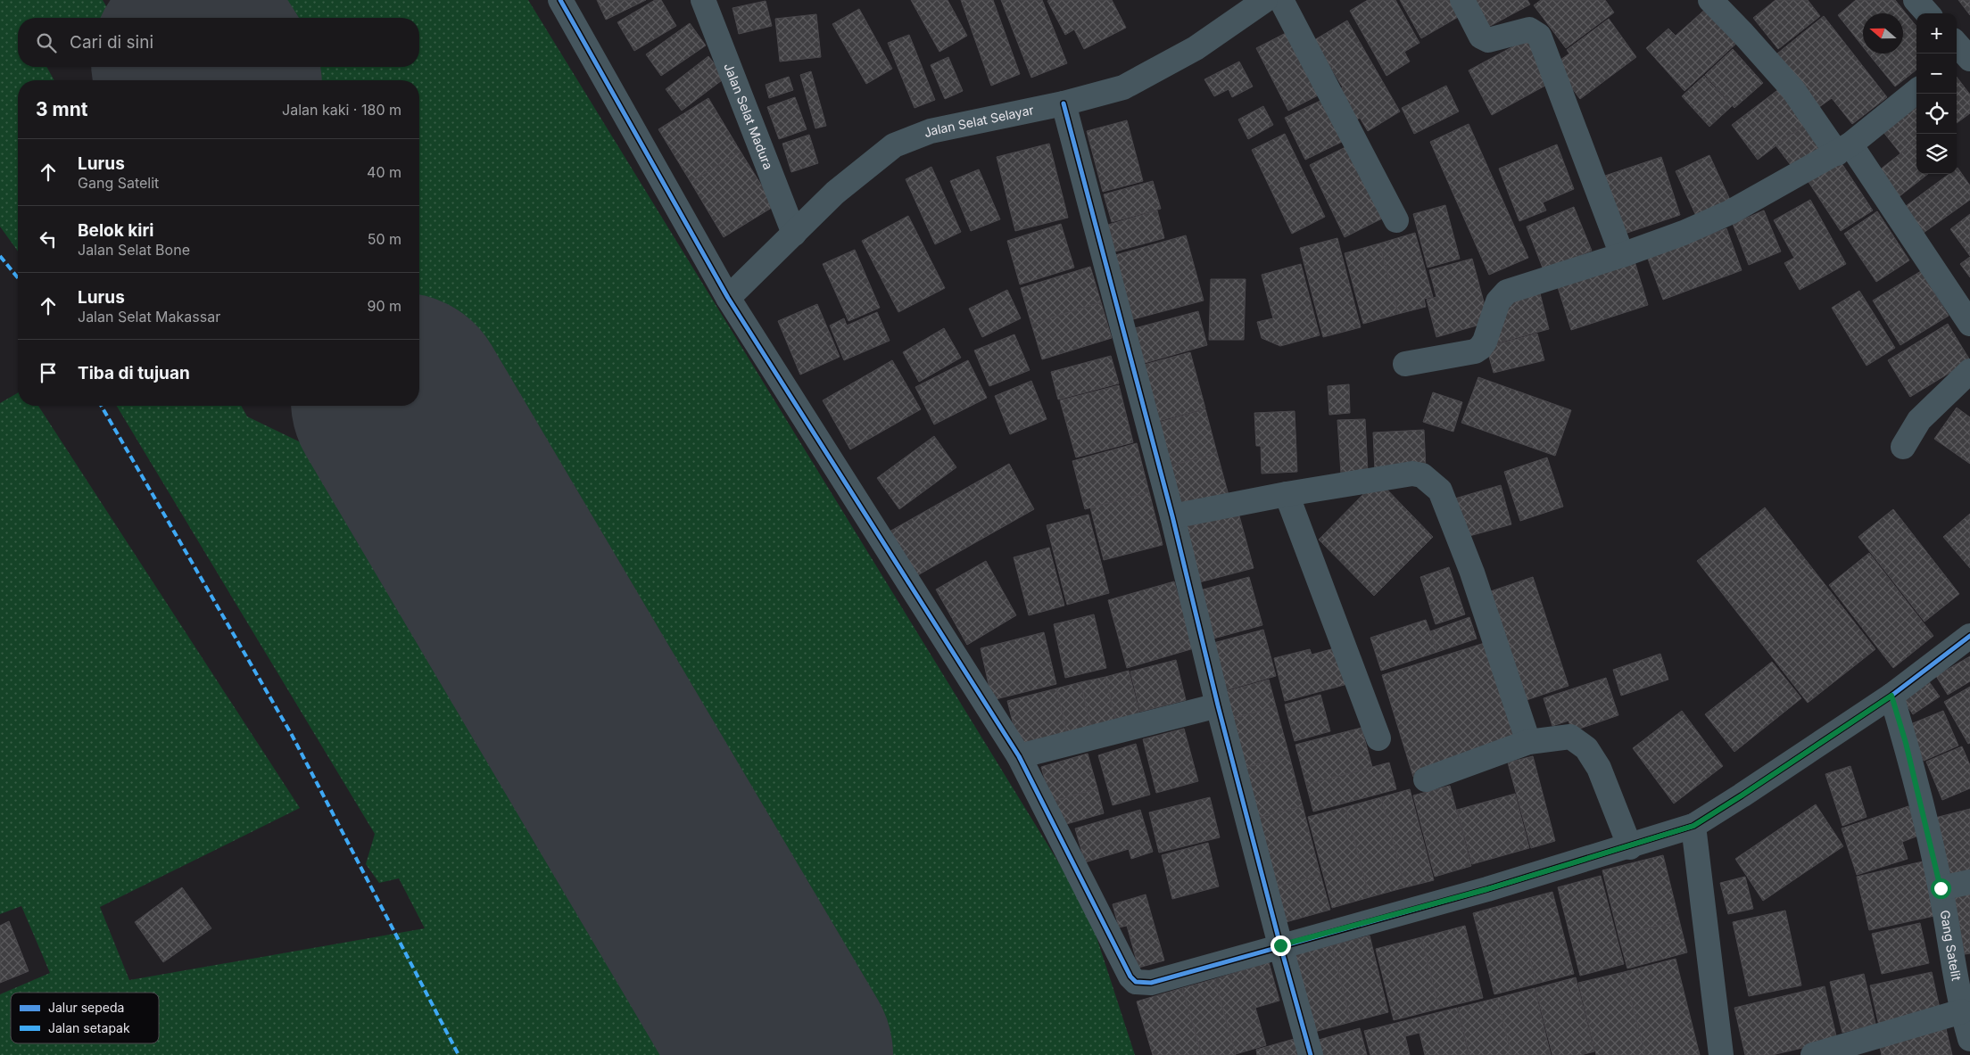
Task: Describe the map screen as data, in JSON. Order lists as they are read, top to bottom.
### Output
{
  "streets": {
    "street": ["Jalan Selat Madura", "Jalan Selat Selayar", "Gang Satelit"]
  },
  "crossings": [
    ["Jalan Selat Madura", "Jalan Selat Selayar"]
  ],
  "legend": ["Jalur sepeda", "Jalan setapak"],
  "north": "left",
  "page": {
    "map_buttons": ["+", "−"],
    "search": "Cari di sini",
    "heading": ["3 mnt", "Jalan kaki · 180 m"],
    "list": [
      ["Lurus", "Gang Satelit", "40 m"],
      ["Belok kiri", "Jalan Selat Bone", "50 m"],
      ["Lurus", "Jalan Selat Makassar", "90 m"],
      "Tiba di tujuan"
    ]
  }
}
